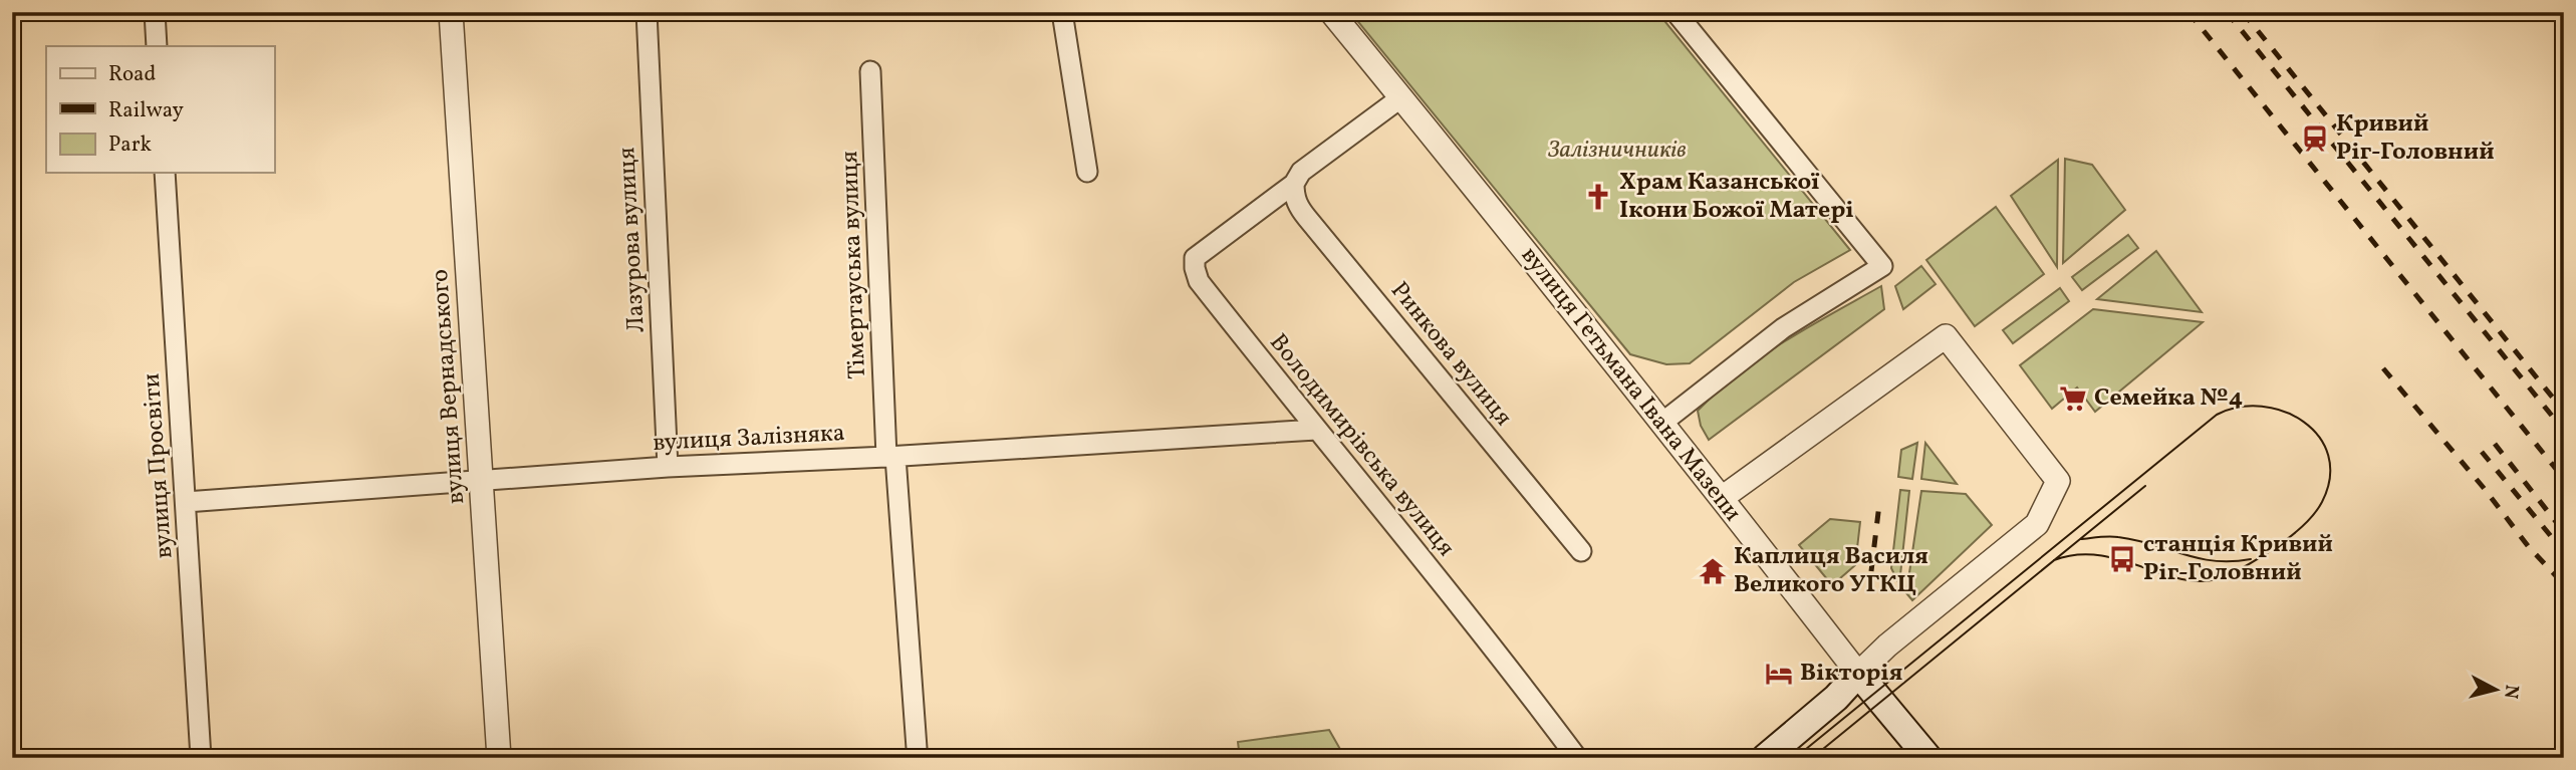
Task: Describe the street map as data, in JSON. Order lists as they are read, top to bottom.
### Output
{
  "streets": {
    "main road": ["вулиця Гетьмана Івана Мазепи"],
    "street": [
      "Лазурова вулиця",
      "Тімертауська вулиця",
      "Ринкова вулиця",
      "вулиця Вернадського",
      "вулиця Залізняка",
      "Володимирівська вулиця",
      "вулиця Просвіти"
    ]
  },
  "crossings": [
    ["Лазурова вулиця", "вулиця Залізняка"],
    ["Тімертауська вулиця", "вулиця Залізняка"],
    ["Ринкова вулиця", "Володимирівська вулиця"],
    ["вулиця Вернадського", "вулиця Залізняка"],
    ["вулиця Залізняка", "Володимирівська вулиця"],
    ["вулиця Залізняка", "вулиця Просвіти"]
  ],
  "parks": ["Залізничників"],
  "places": {
    "station": ["Кривий Ріг-Головний"],
    "church": ["Храм Казанської Ікони Божої Матері"],
    "supermarket": ["Семейка №4"],
    "bus stop": ["станція Кривий Ріг-Головний"],
    "temple": ["Каплиця Василя Великого УГКЦ"],
    "hotel": ["Вікторія"]
  },
  "legend": ["Road", "Railway", "Park"],
  "north": "right"
}
